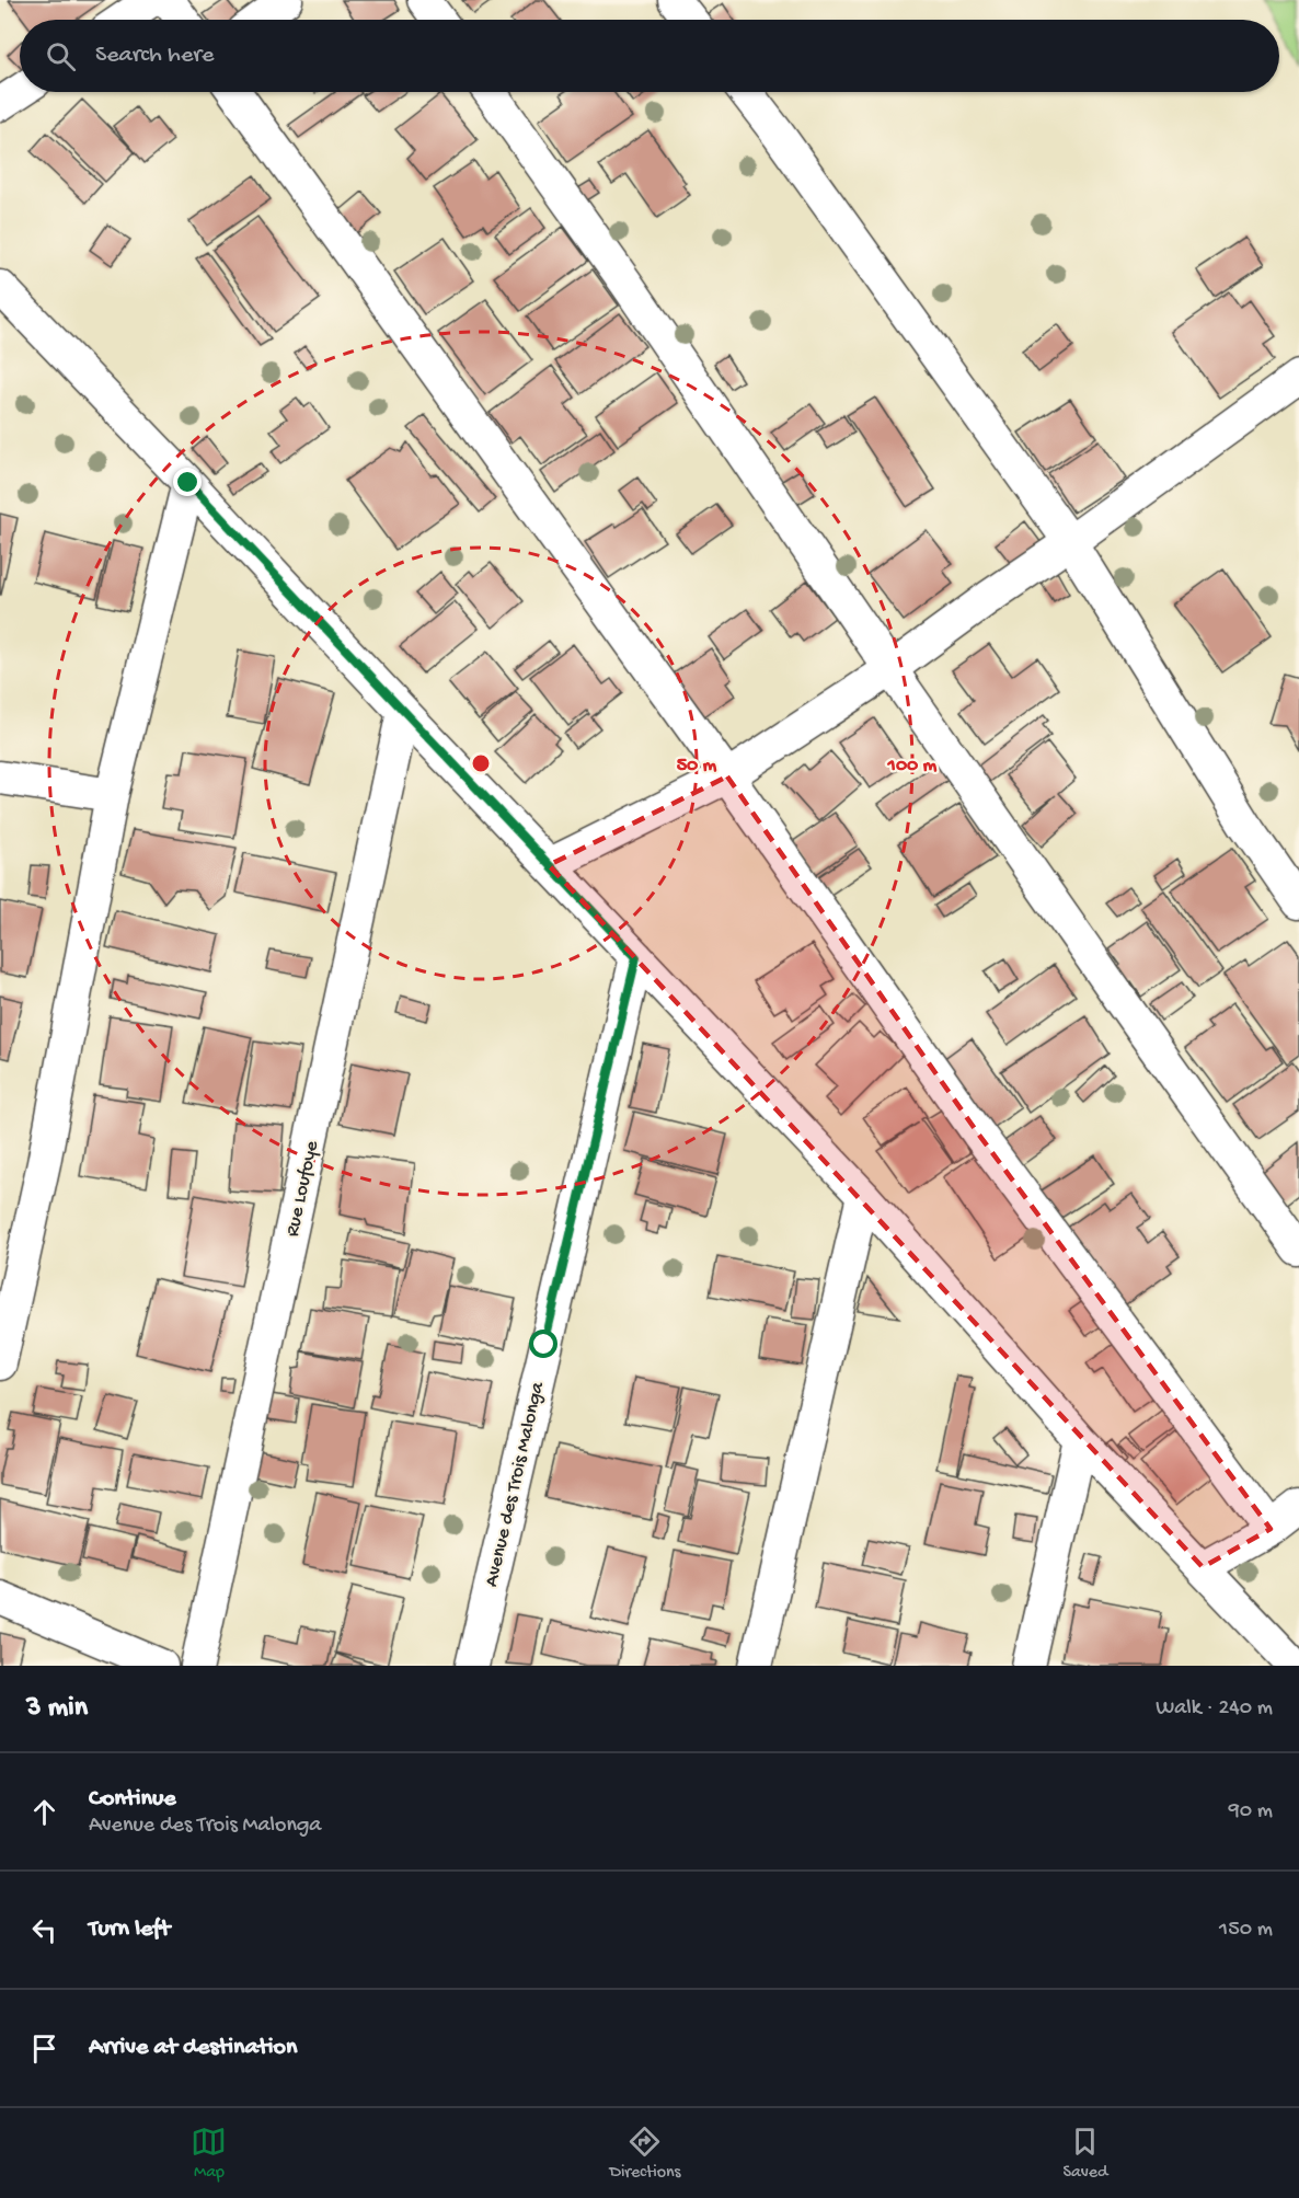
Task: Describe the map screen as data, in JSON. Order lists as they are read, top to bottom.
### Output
{
  "streets": {
    "street": ["Rue Loufoye", "Avenue des Trois Malonga"]
  },
  "page": {
    "search": "Search here",
    "heading": ["3 min", "Walk · 240 m"],
    "list": [
      ["Continue", "Avenue des Trois Malonga", "90 m"],
      ["Turn left", "150 m"],
      "Arrive at destination"
    ],
    "nav": ["Map", "Directions", "Saved"]
  },
  "rings": ["50 m", "100 m"]
}
